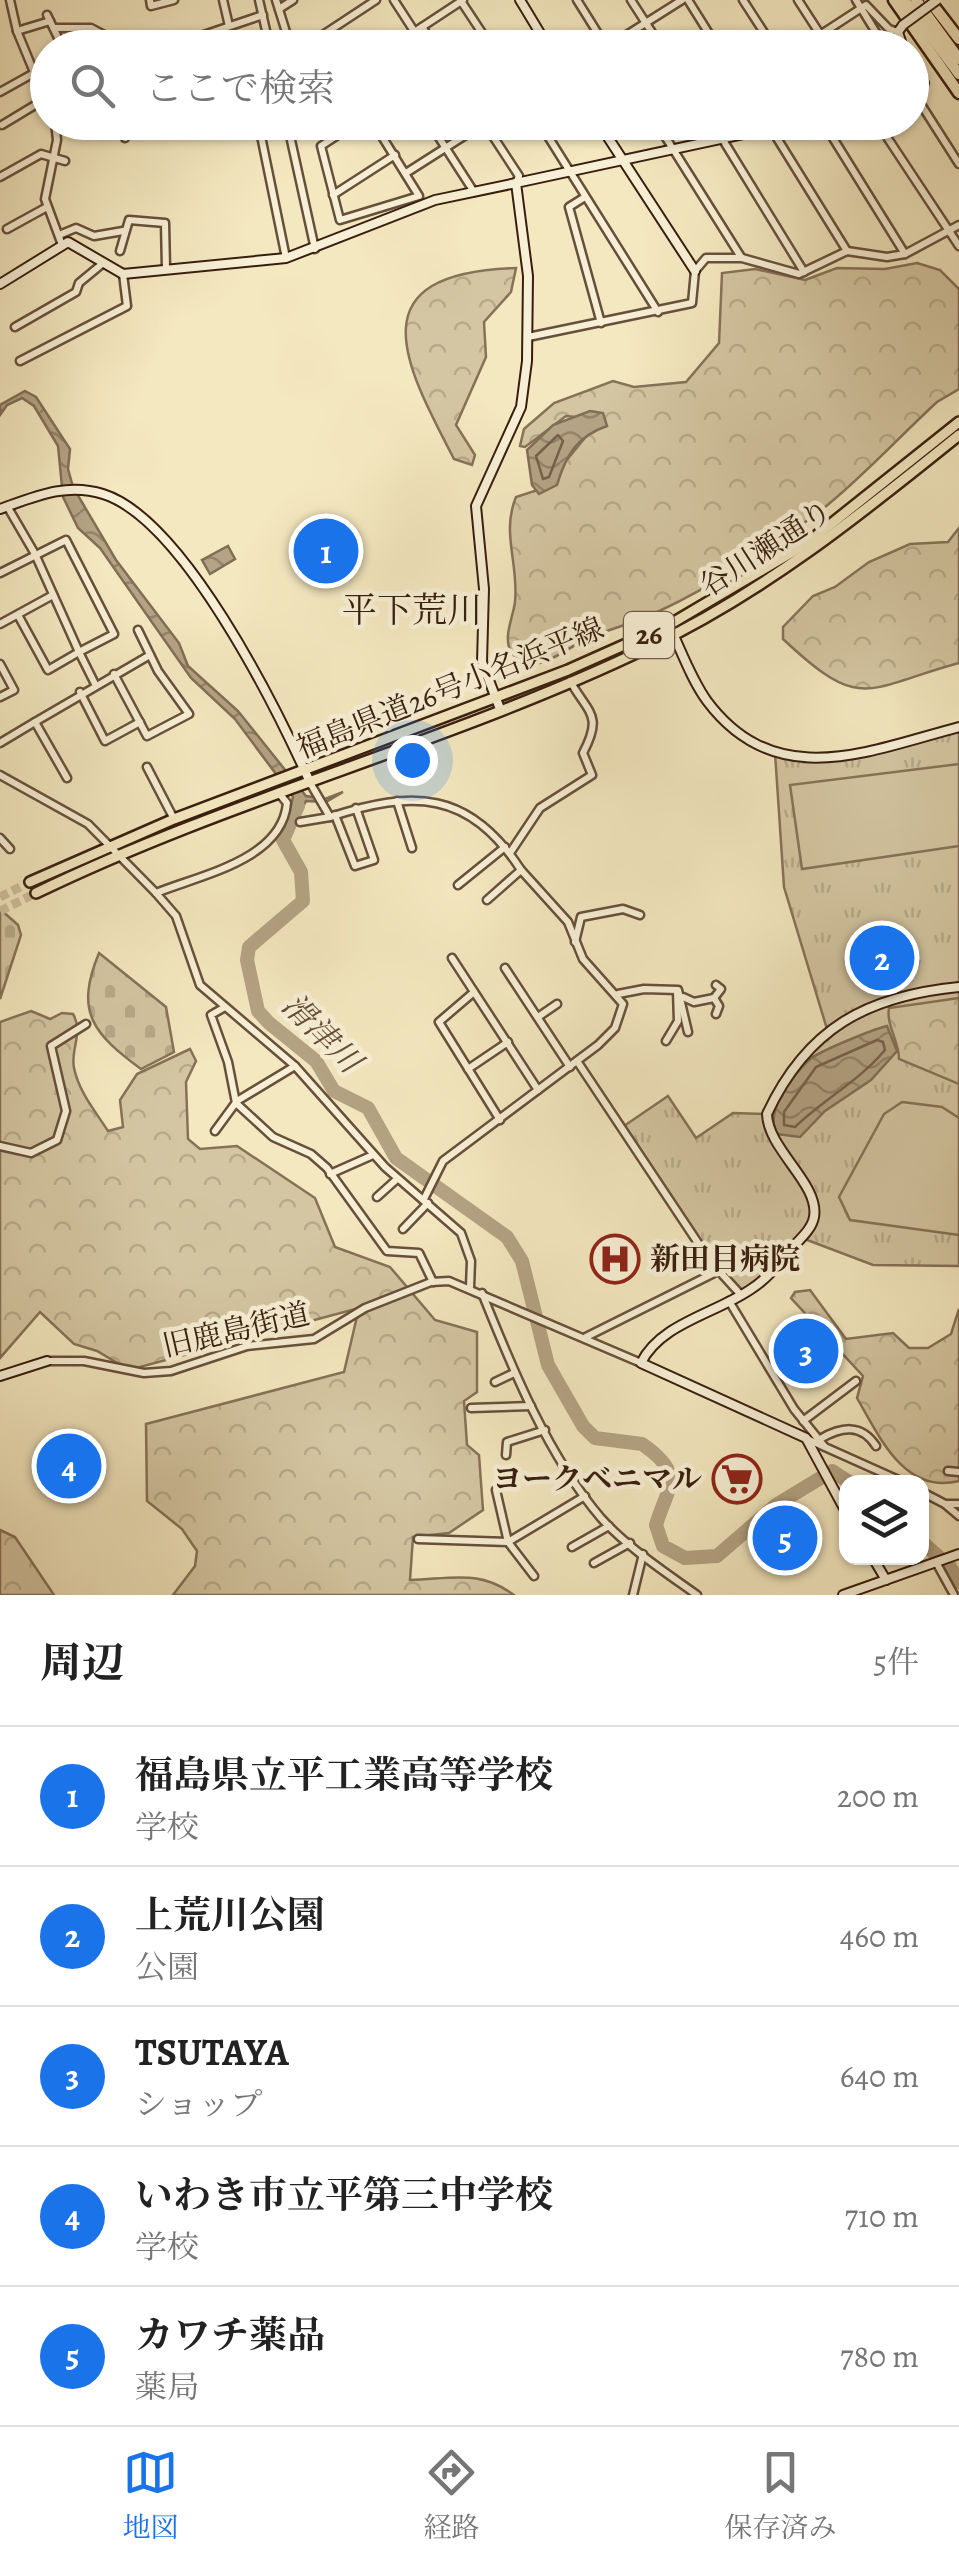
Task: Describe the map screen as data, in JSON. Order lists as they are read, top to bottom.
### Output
{
  "streets": {
    "main road": ["谷川瀬通り", "26", "福島県道26号小名浜平線"],
    "street": ["旧鹿島街道"]
  },
  "crossings": [
    ["谷川瀬通り", "福島県道26号小名浜平線"],
    ["26", "福島県道26号小名浜平線"]
  ],
  "districts": ["平下荒川"],
  "water": ["滑津川"],
  "places": {
    "hospital": ["新田目病院"],
    "supermarket": ["ヨークベニマル"]
  },
  "page": {
    "search": "ここで検索",
    "pins": [
      "1",
      "2",
      "3",
      "4",
      "5"
    ],
    "heading": ["周辺", "5件"],
    "list": [
      {
        "mark": "1",
        "name": "福島県立平工業高等学校",
        "note": "学校",
        "value": "200 m"
      },
      {
        "mark": "2",
        "name": "上荒川公園",
        "note": "公園",
        "value": "460 m"
      },
      {
        "mark": "3",
        "name": "TSUTAYA",
        "note": "ショップ",
        "value": "640 m"
      },
      {
        "mark": "4",
        "name": "いわき市立平第三中学校",
        "note": "学校",
        "value": "710 m"
      },
      {
        "mark": "5",
        "name": "カワチ薬品",
        "note": "薬局",
        "value": "780 m"
      }
    ],
    "nav": ["地図", "経路", "保存済み"]
  }
}
